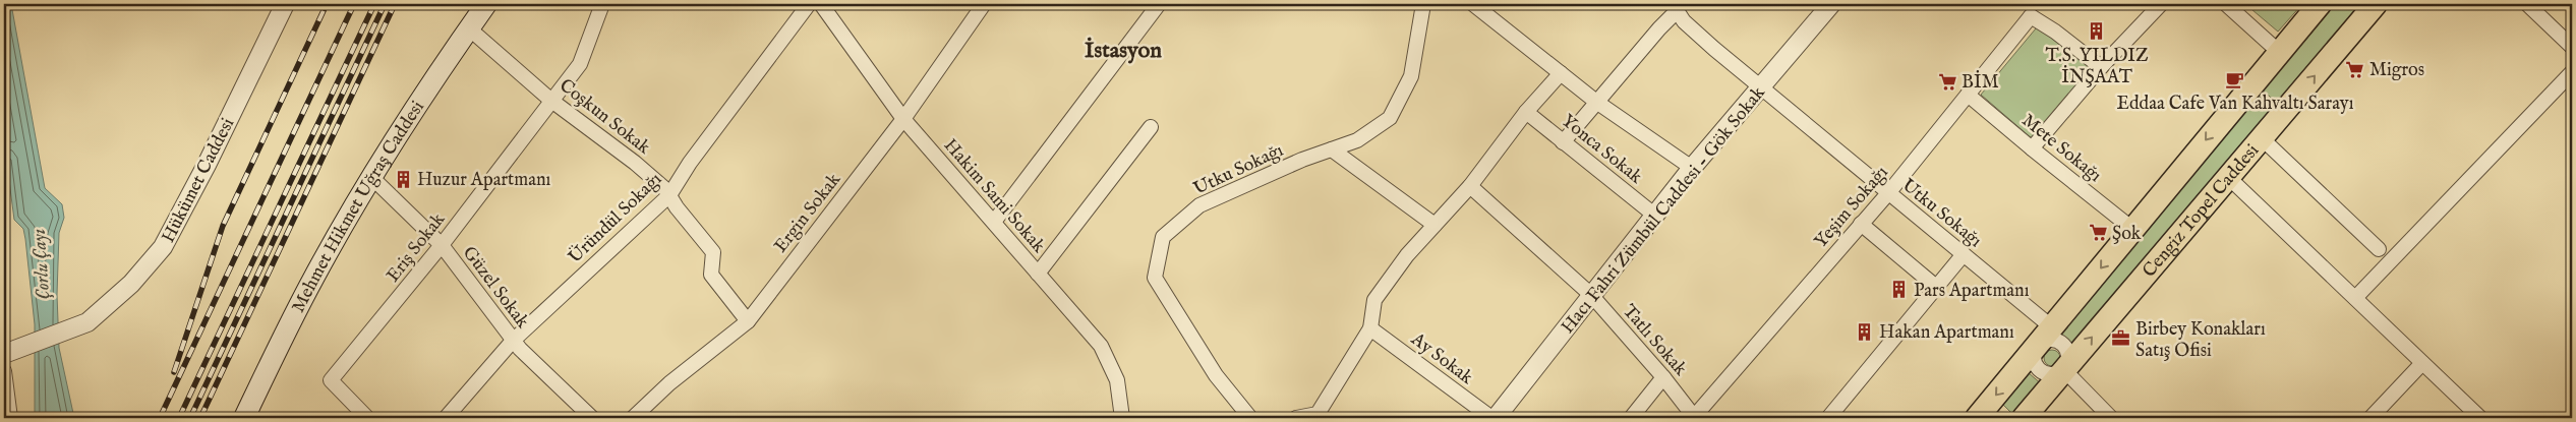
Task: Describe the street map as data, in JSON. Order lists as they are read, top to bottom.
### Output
{
  "streets": {
    "main road": ["Mehmet Hikmet Uğraş Caddesi", "Cengiz Topel Caddesi"],
    "street": [
      "Coşkun Sokak",
      "Mete Sokağı",
      "Yonca Sokak",
      "Utku Sokağı",
      "Hükümet Caddesi",
      "Hakim Sami Sokak",
      "Yeşim Sokağı",
      "Hacı Fahri Zümbül Caddesi - Gök Sokak",
      "Ergin Sokak",
      "Üründül Sokağı",
      "Eriş Sokak",
      "Güzel Sokak",
      "Tatlı Sokak",
      "Ay Sokak"
    ]
  },
  "crossings": [
    ["Coşkun Sokak", "Mehmet Hikmet Uğraş Caddesi"],
    ["Coşkun Sokak", "Ergin Sokak"],
    ["Coşkun Sokak", "Üründül Sokağı"],
    ["Coşkun Sokak", "Eriş Sokak"],
    ["Mete Sokağı", "Yeşim Sokağı"],
    ["Yonca Sokak", "Hacı Fahri Zümbül Caddesi - Gök Sokak"],
    ["Utku Sokağı", "Yeşim Sokağı"],
    ["Utku Sokağı", "Hacı Fahri Zümbül Caddesi - Gök Sokak"],
    ["Hakim Sami Sokak", "Ergin Sokak"],
    ["Mehmet Hikmet Uğraş Caddesi", "Güzel Sokak"],
    ["Yeşim Sokağı", "Tatlı Sokak"],
    ["Hacı Fahri Zümbül Caddesi - Gök Sokak", "Tatlı Sokak"],
    ["Üründül Sokağı", "Güzel Sokak"],
    ["Eriş Sokak", "Güzel Sokak"]
  ],
  "districts": ["İstasyon"],
  "water": ["Çorlu Çayı"],
  "places": {
    "building": [
      "T.S. YILDIZ İNŞAAT",
      "Huzur Apartmanı",
      "Pars Apartmanı",
      "Hakan Apartmanı"
    ],
    "supermarket": ["Migros", "BİM", "Şok"],
    "cafe": ["Eddaa Cafe Van Kahvaltı Sarayı"],
    "office": ["Birbey Konakları Satış Ofisi"]
  }
}
